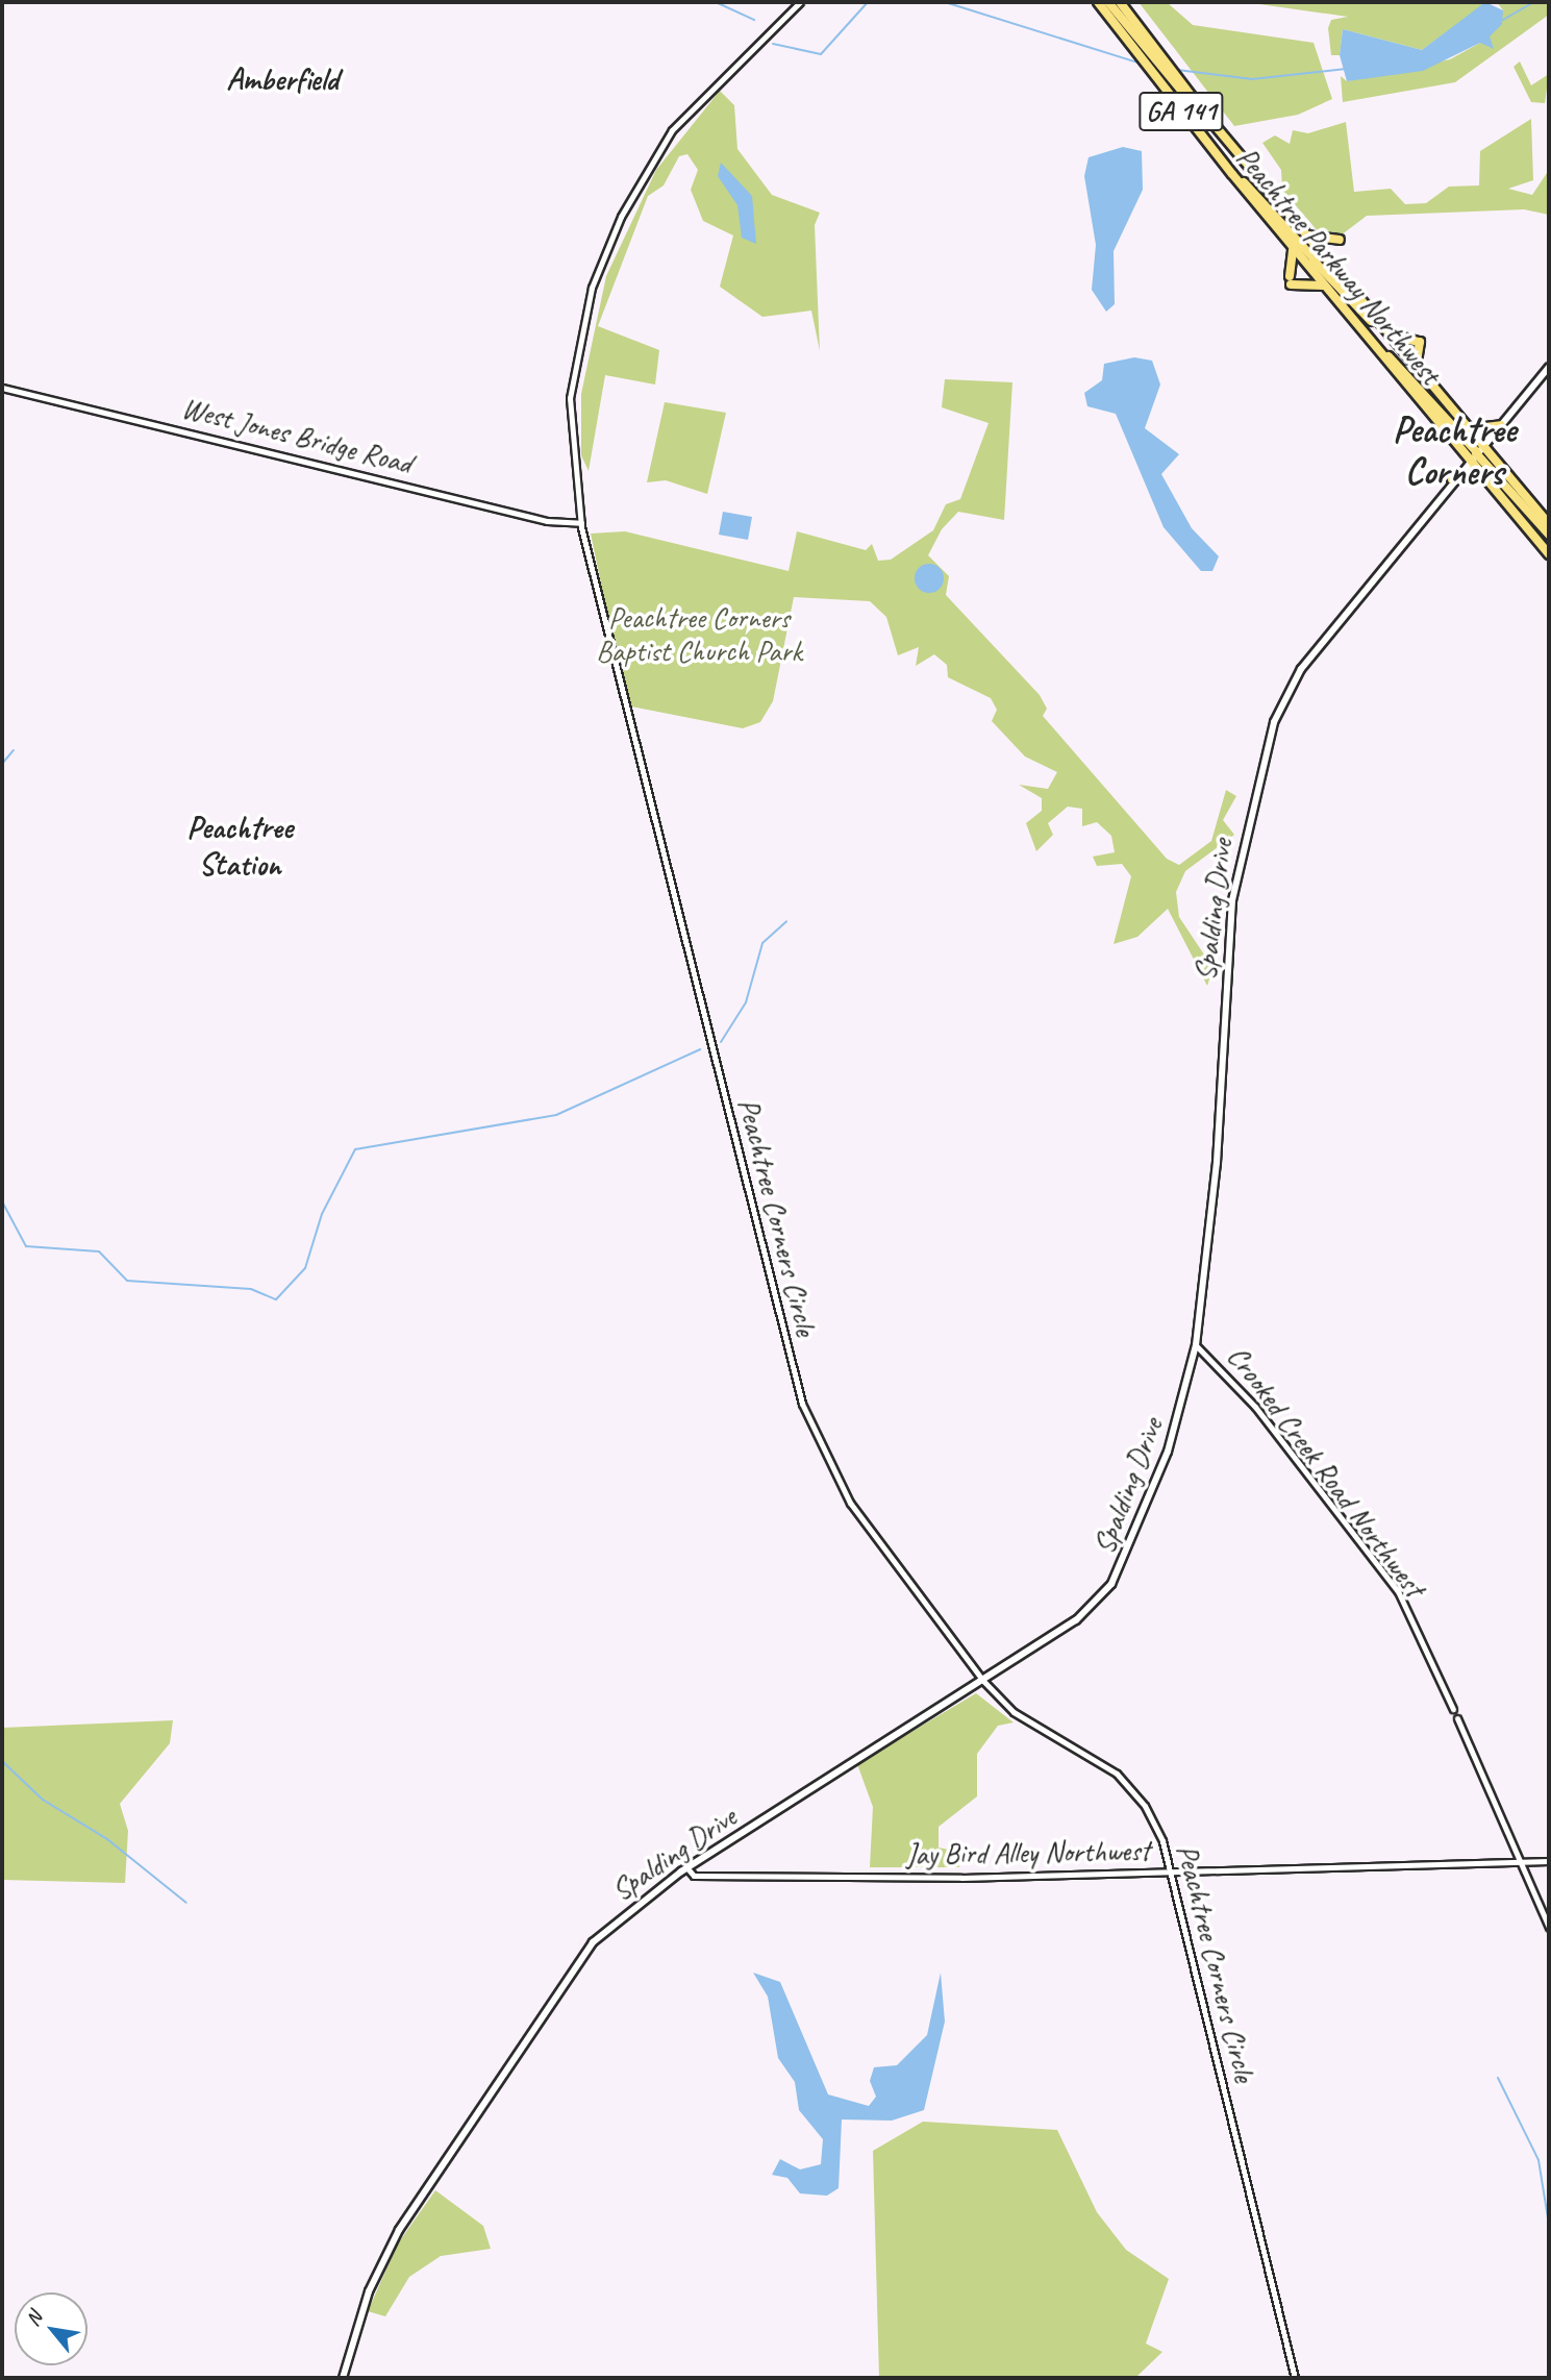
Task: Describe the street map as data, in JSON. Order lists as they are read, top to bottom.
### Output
{
  "streets": {
    "highway": ["GA 141", "Peachtree Parkway Northwest"],
    "main road": ["Spalding Drive"],
    "street": [
      "West Jones Bridge Road",
      "Peachtree Corners Circle",
      "Crooked Creek Road Northwest",
      "Jay Bird Alley Northwest"
    ]
  },
  "crossings": [
    ["Peachtree Parkway Northwest", "Spalding Drive"],
    ["West Jones Bridge Road", "Peachtree Corners Circle"],
    ["Spalding Drive", "Peachtree Corners Circle"],
    ["Spalding Drive", "Crooked Creek Road Northwest"],
    ["Spalding Drive", "Jay Bird Alley Northwest"],
    ["Peachtree Corners Circle", "Jay Bird Alley Northwest"]
  ],
  "districts": ["Amberfield", "Peachtree Corners", "Peachtree Station"],
  "parks": ["Peachtree Corners Baptist Church Park"],
  "north": "top left"
}
